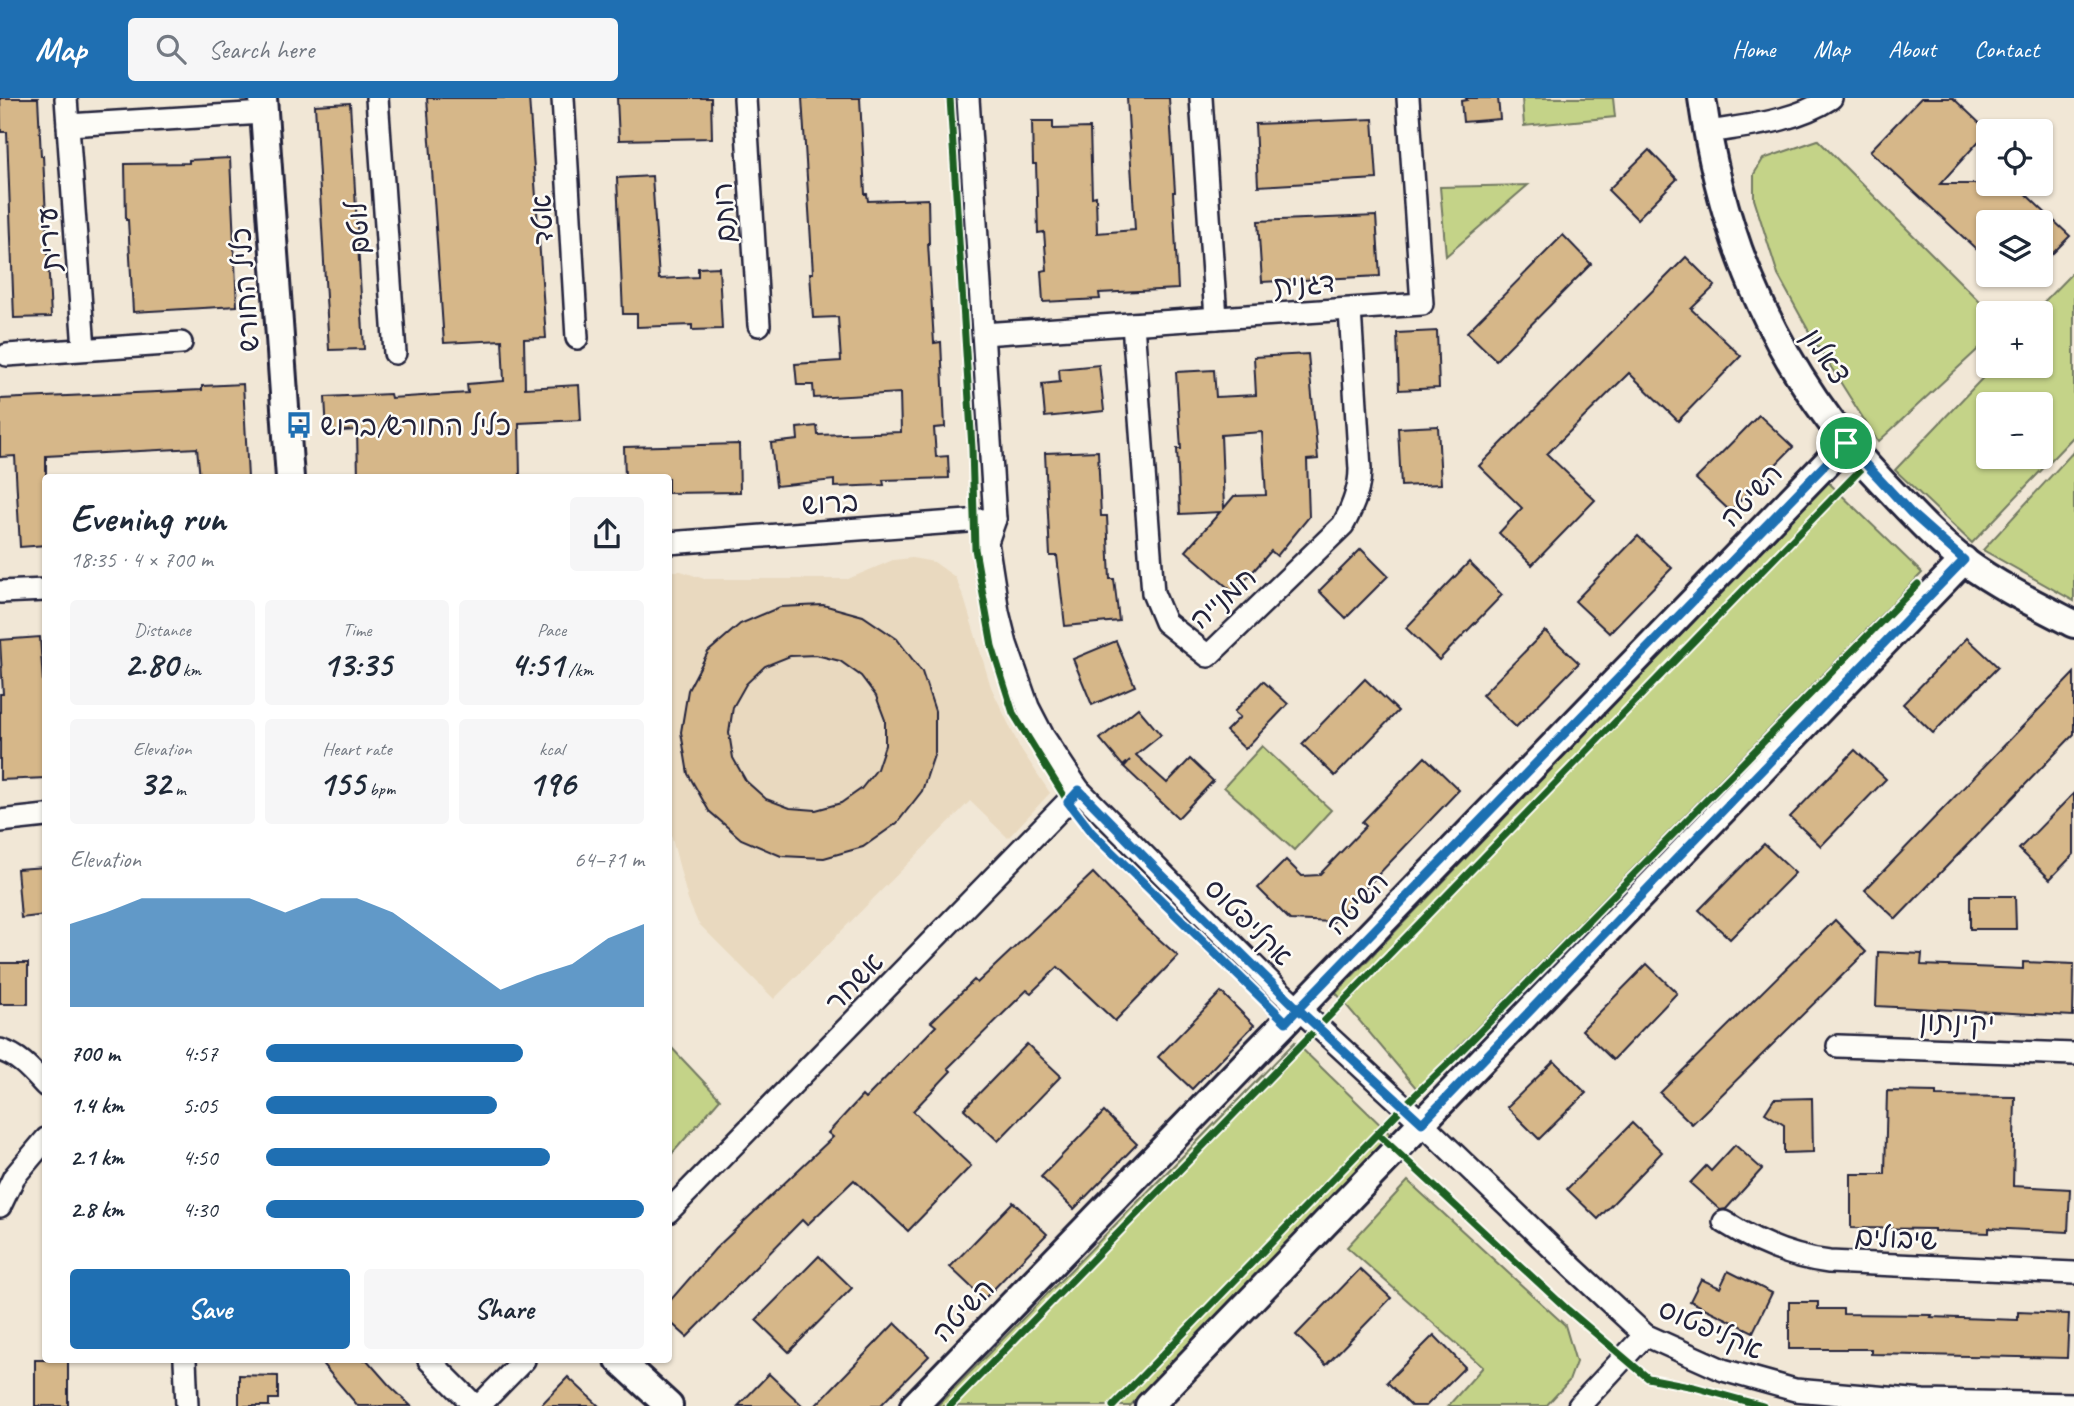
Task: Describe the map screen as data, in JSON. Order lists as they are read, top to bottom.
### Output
{
  "streets": {
    "street": [
      "רותם",
      "אטד",
      "לוטם",
      "עירית",
      "דגנית",
      "כליל החורש",
      "צאלון",
      "השיטה",
      "ברוש",
      "חמנייה",
      "אקליפטוס",
      "אשחר",
      "יקינתון",
      "שיבולים"
    ]
  },
  "crossings": [
    ["דגנית", "חמנייה"],
    ["דגנית", "אקליפטוס"],
    ["צאלון", "השיטה"],
    ["השיטה", "אקליפטוס"],
    ["ברוש", "אקליפטוס"],
    ["אקליפטוס", "אשחר"]
  ],
  "places": {
    "bus stop": ["כליל החורש/ברוש"]
  },
  "page": {
    "header": "Map",
    "search": "Search here",
    "nav": [
      "Home",
      "Map",
      "About",
      "Contact"
    ],
    "map_buttons": ["+", "−"],
    "heading": ["Evening run", "18:35 · 4 × 700 m"],
    "stats": [
      ["Distance", "2.80 km"],
      ["Time", "13:35"],
      ["Pace", "4:51 /km"],
      ["Elevation", "32 m"],
      ["Heart rate", "155 bpm"],
      ["kcal", "196"]
    ],
    "chart": ["Elevation", "64–71 m"],
    "list": [
      {
        "name": "700 m",
        "note": "4:57"
      },
      {
        "name": "1.4 km",
        "note": "5:05"
      },
      {
        "name": "2.1 km",
        "note": "4:50"
      },
      {
        "name": "2.8 km",
        "note": "4:30"
      }
    ],
    "buttons": ["Save", "Share"]
  }
}
